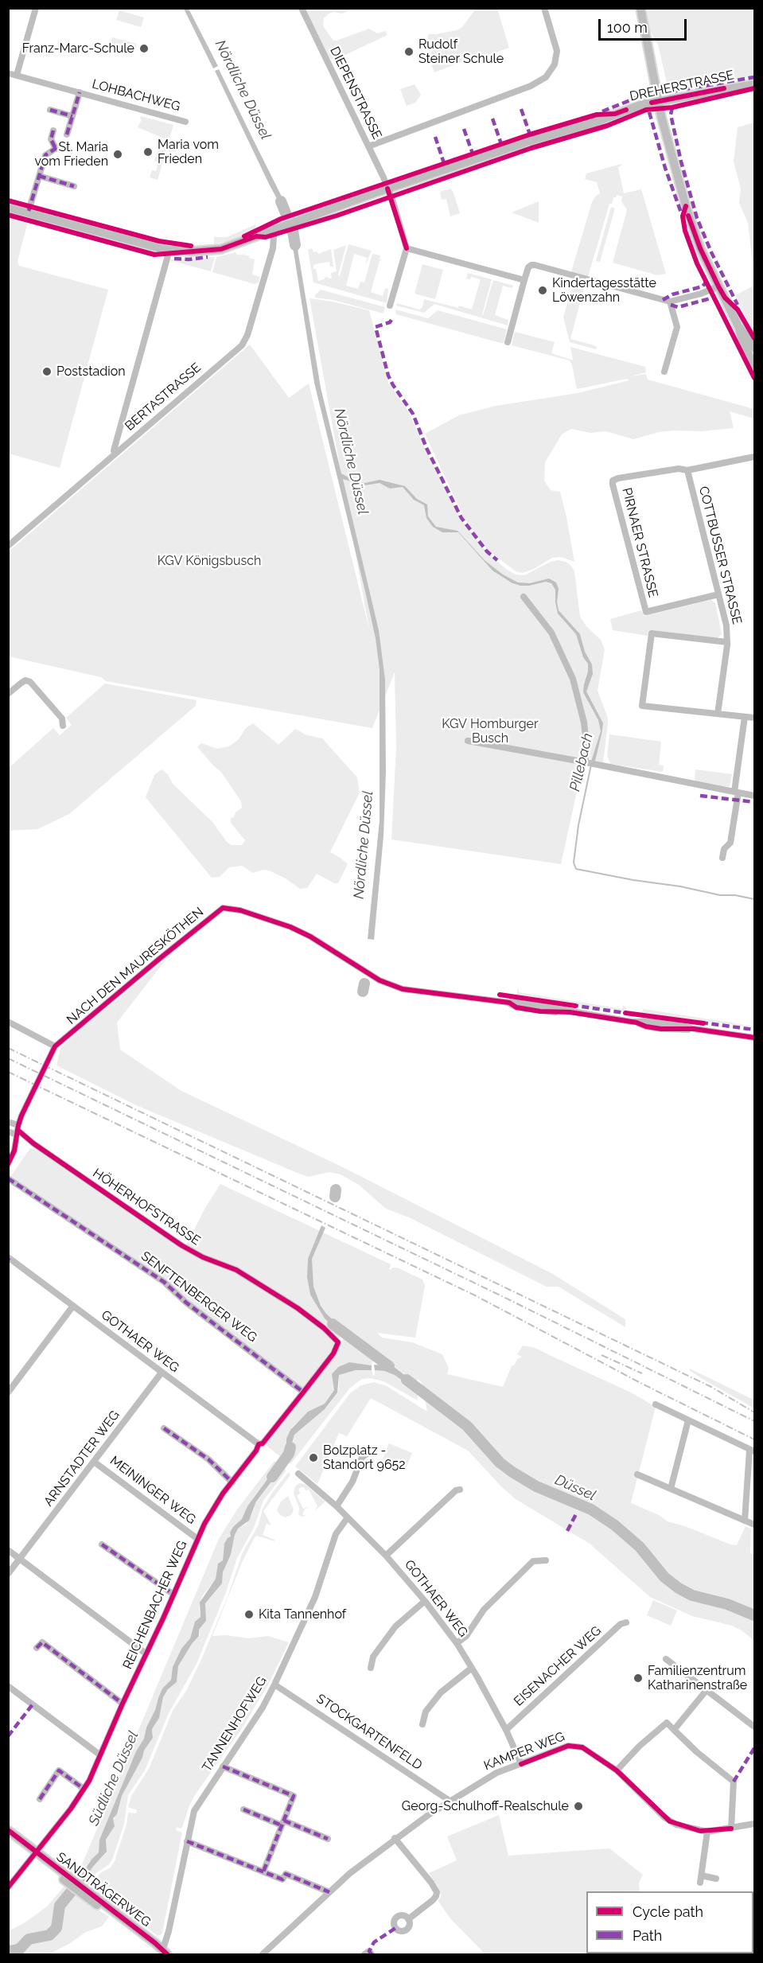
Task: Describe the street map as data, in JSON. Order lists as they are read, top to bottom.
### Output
{
  "streets": {
    "main road": ["DREHERSTRASSE", "SANDTRÄGERWEG"],
    "street": [
      "DIEPENSTRASSE",
      "LOHBACHWEG",
      "BERTASTRASSE",
      "PIRNAER STRASSE",
      "COTTBUSSER STRASSE",
      "NACH DEN MAURESKÖTHEN",
      "HÖHERHOFSTRASSE",
      "SENFTENBERGER WEG",
      "GOTHAER WEG",
      "ARNSTADTER WEG",
      "MEININGER WEG",
      "REICHENBACHER WEG",
      "EISENACHER WEG",
      "TANNENHOFWEG",
      "STOCKGARTENFELD",
      "KAMPER WEG"
    ]
  },
  "crossings": [
    ["DREHERSTRASSE", "DIEPENSTRASSE"],
    ["DREHERSTRASSE", "BERTASTRASSE"],
    ["PIRNAER STRASSE", "COTTBUSSER STRASSE"],
    ["NACH DEN MAURESKÖTHEN", "HÖHERHOFSTRASSE"],
    ["HÖHERHOFSTRASSE", "REICHENBACHER WEG"],
    ["GOTHAER WEG", "ARNSTADTER WEG"],
    ["GOTHAER WEG", "REICHENBACHER WEG"],
    ["GOTHAER WEG", "EISENACHER WEG"],
    ["GOTHAER WEG", "TANNENHOFWEG"],
    ["GOTHAER WEG", "KAMPER WEG"],
    ["ARNSTADTER WEG", "MEININGER WEG"],
    ["MEININGER WEG", "REICHENBACHER WEG"],
    ["REICHENBACHER WEG", "SANDTRÄGERWEG"],
    ["TANNENHOFWEG", "STOCKGARTENFELD"],
    ["TANNENHOFWEG", "SANDTRÄGERWEG"],
    ["STOCKGARTENFELD", "KAMPER WEG"]
  ],
  "water": [
    "Nördliche Düssel",
    "Pillebach",
    "Düssel",
    "Südliche Düssel"
  ],
  "parks": ["KGV Königsbusch", "KGV Homburger Busch"],
  "places": [
    "Franz-Marc-Schule",
    "Rudolf Steiner Schule",
    "Maria vom Frieden",
    "St. Maria vom Frieden",
    "Kindertagesstätte Löwenzahn",
    "Poststadion",
    "Bolzplatz - Standort 9652",
    "Kita Tannenhof",
    "Familienzentrum Katharinenstraße",
    "Georg-Schulhoff-Realschule"
  ],
  "legend": ["Cycle path", "Path"],
  "scale_bar": "100 m"
}
